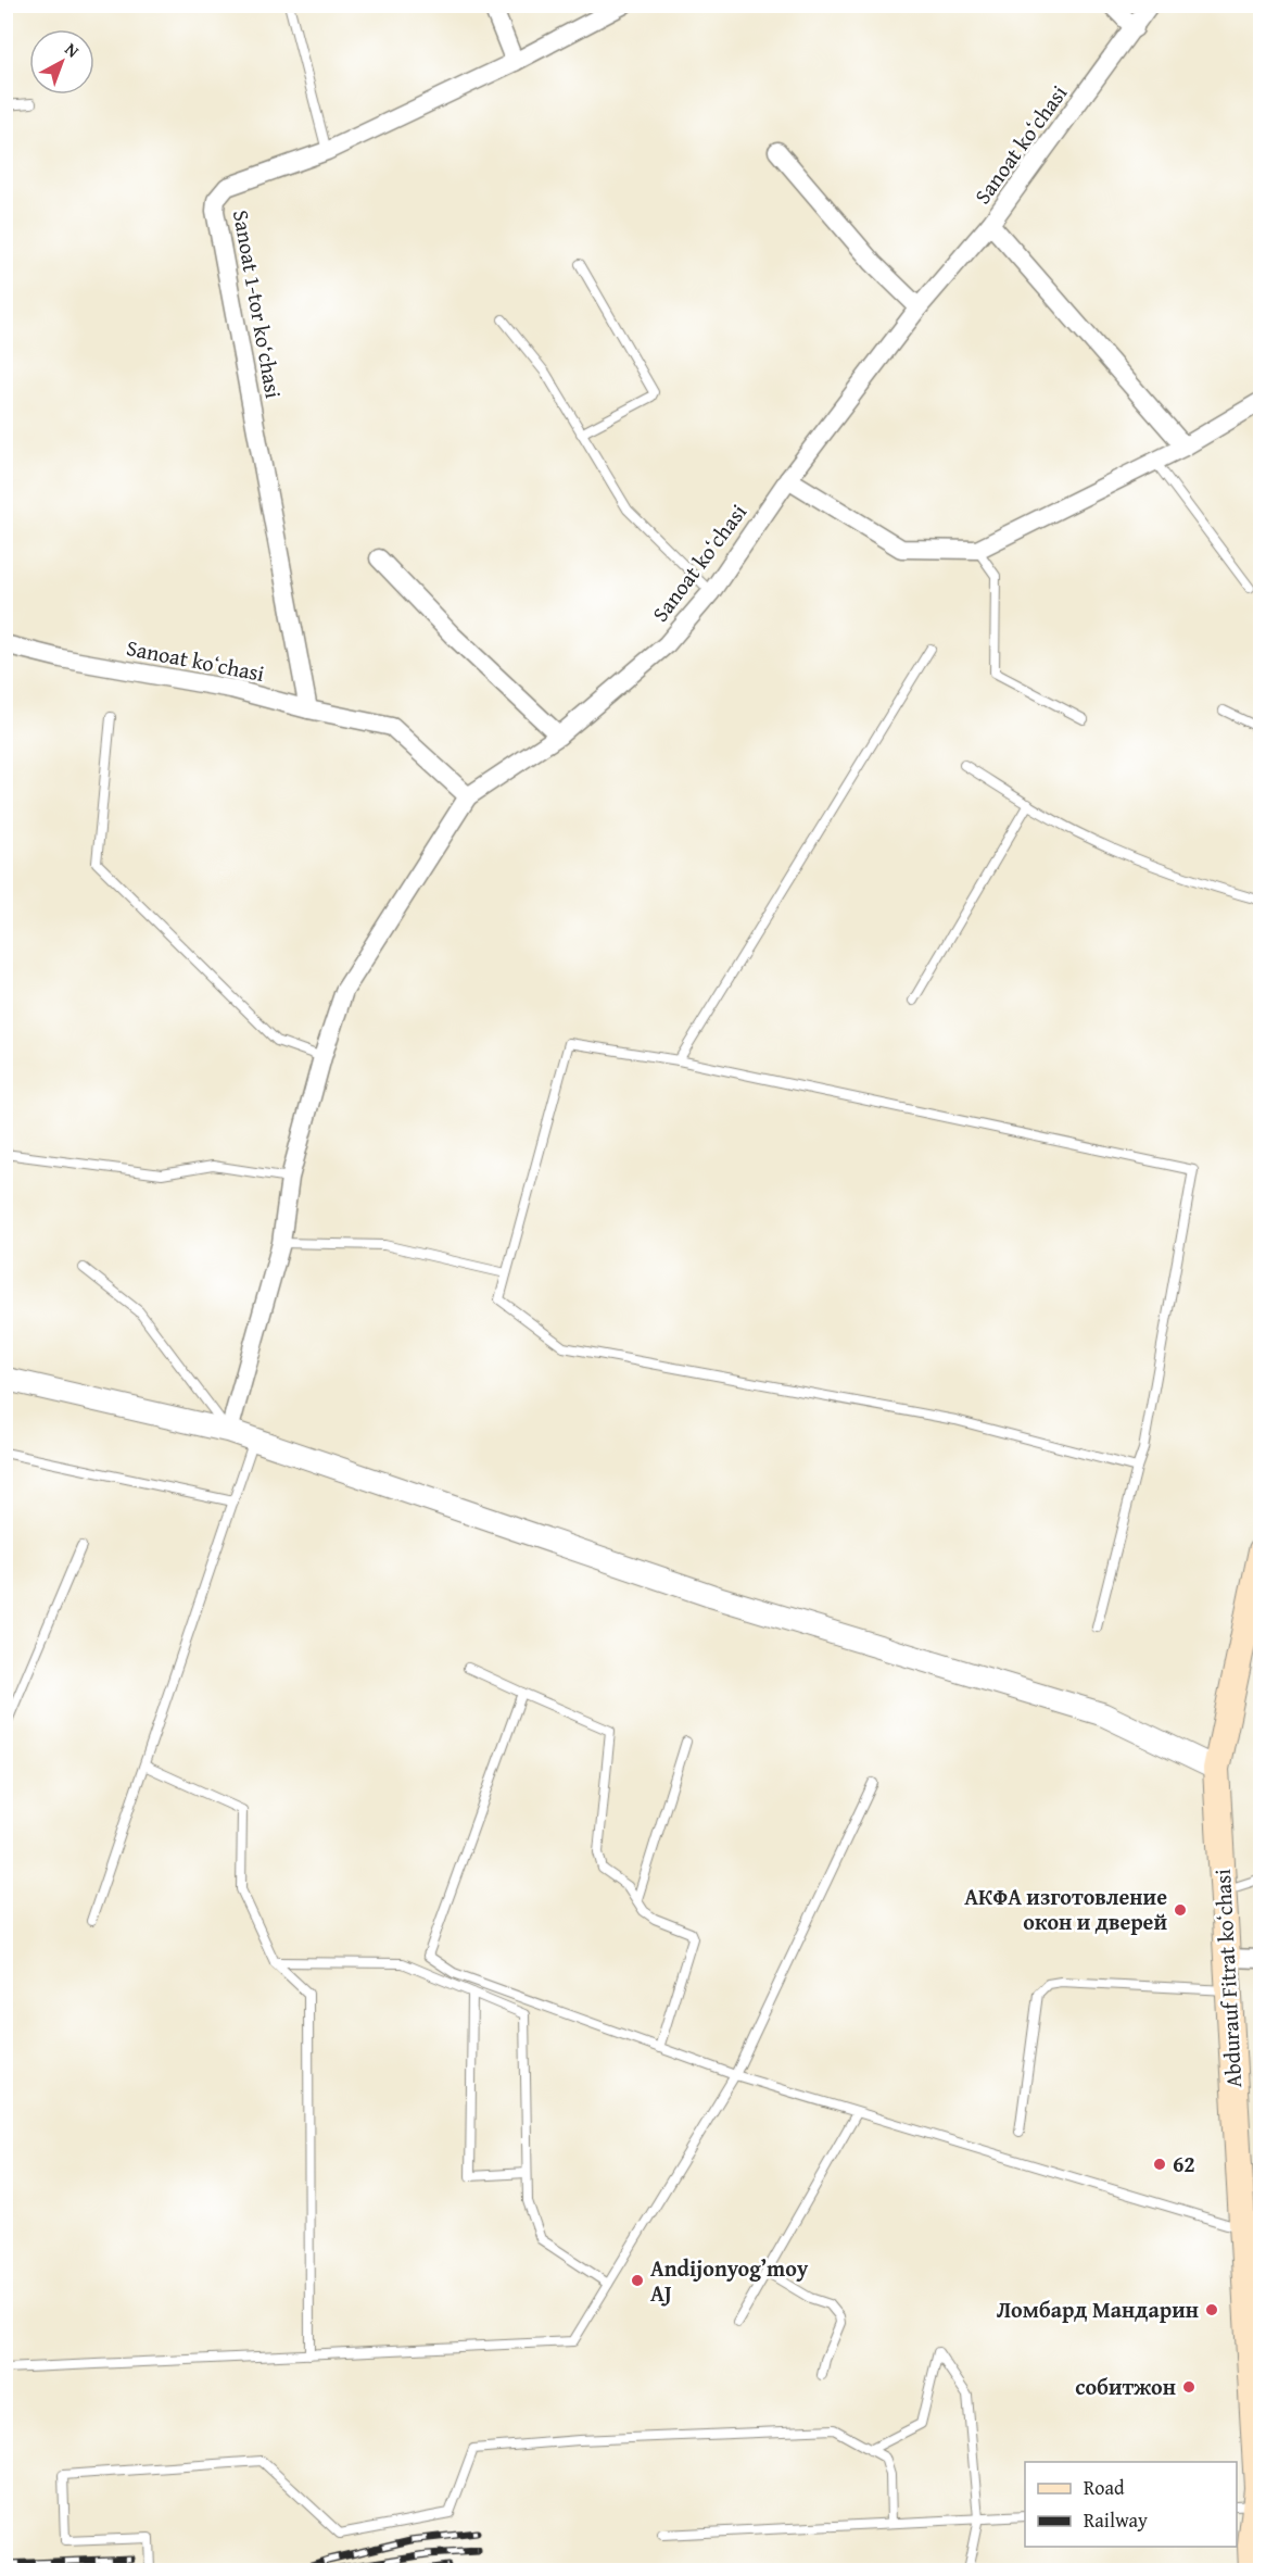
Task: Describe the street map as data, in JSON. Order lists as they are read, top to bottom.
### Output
{
  "streets": {
    "main road": ["Abdurauf Fitrat koʻchasi"],
    "street": ["Sanoat koʻchasi", "Sanoat 1-tor ko‘chasi"]
  },
  "crossings": [
    ["Sanoat koʻchasi", "Sanoat 1-tor ko‘chasi"]
  ],
  "places": [
    "АКФА изготовление окон и дверей",
    "62",
    "Andijonyog’moy AJ",
    "Ломбард Мандарин",
    "собитжон"
  ],
  "legend": ["Road", "Railway"],
  "north": "top right"
}
